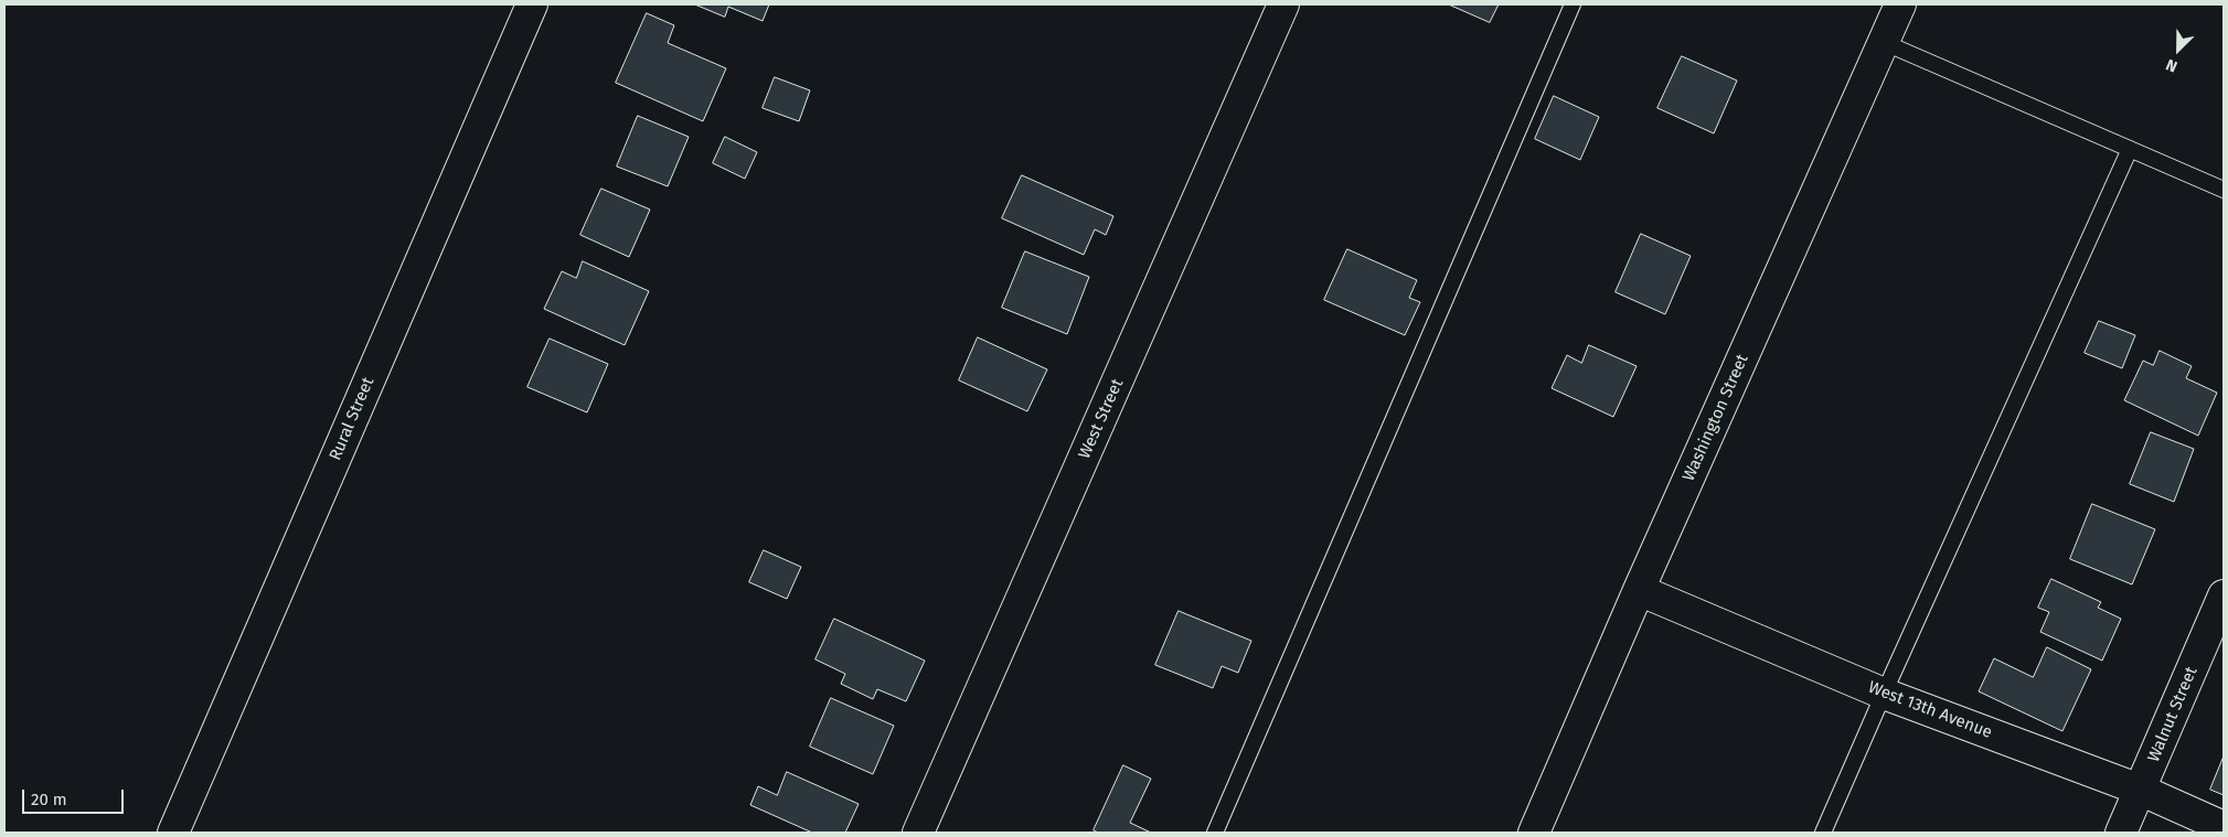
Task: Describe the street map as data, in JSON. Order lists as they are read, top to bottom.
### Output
{
  "streets": {
    "street": [
      "Washington Street",
      "Rural Street",
      "West Street",
      "West 13th Avenue",
      "Walnut Street"
    ]
  },
  "crossings": [
    ["Washington Street", "West 13th Avenue"],
    ["West 13th Avenue", "Walnut Street"]
  ],
  "scale_bar": "20 m",
  "north": "bottom left"
}
